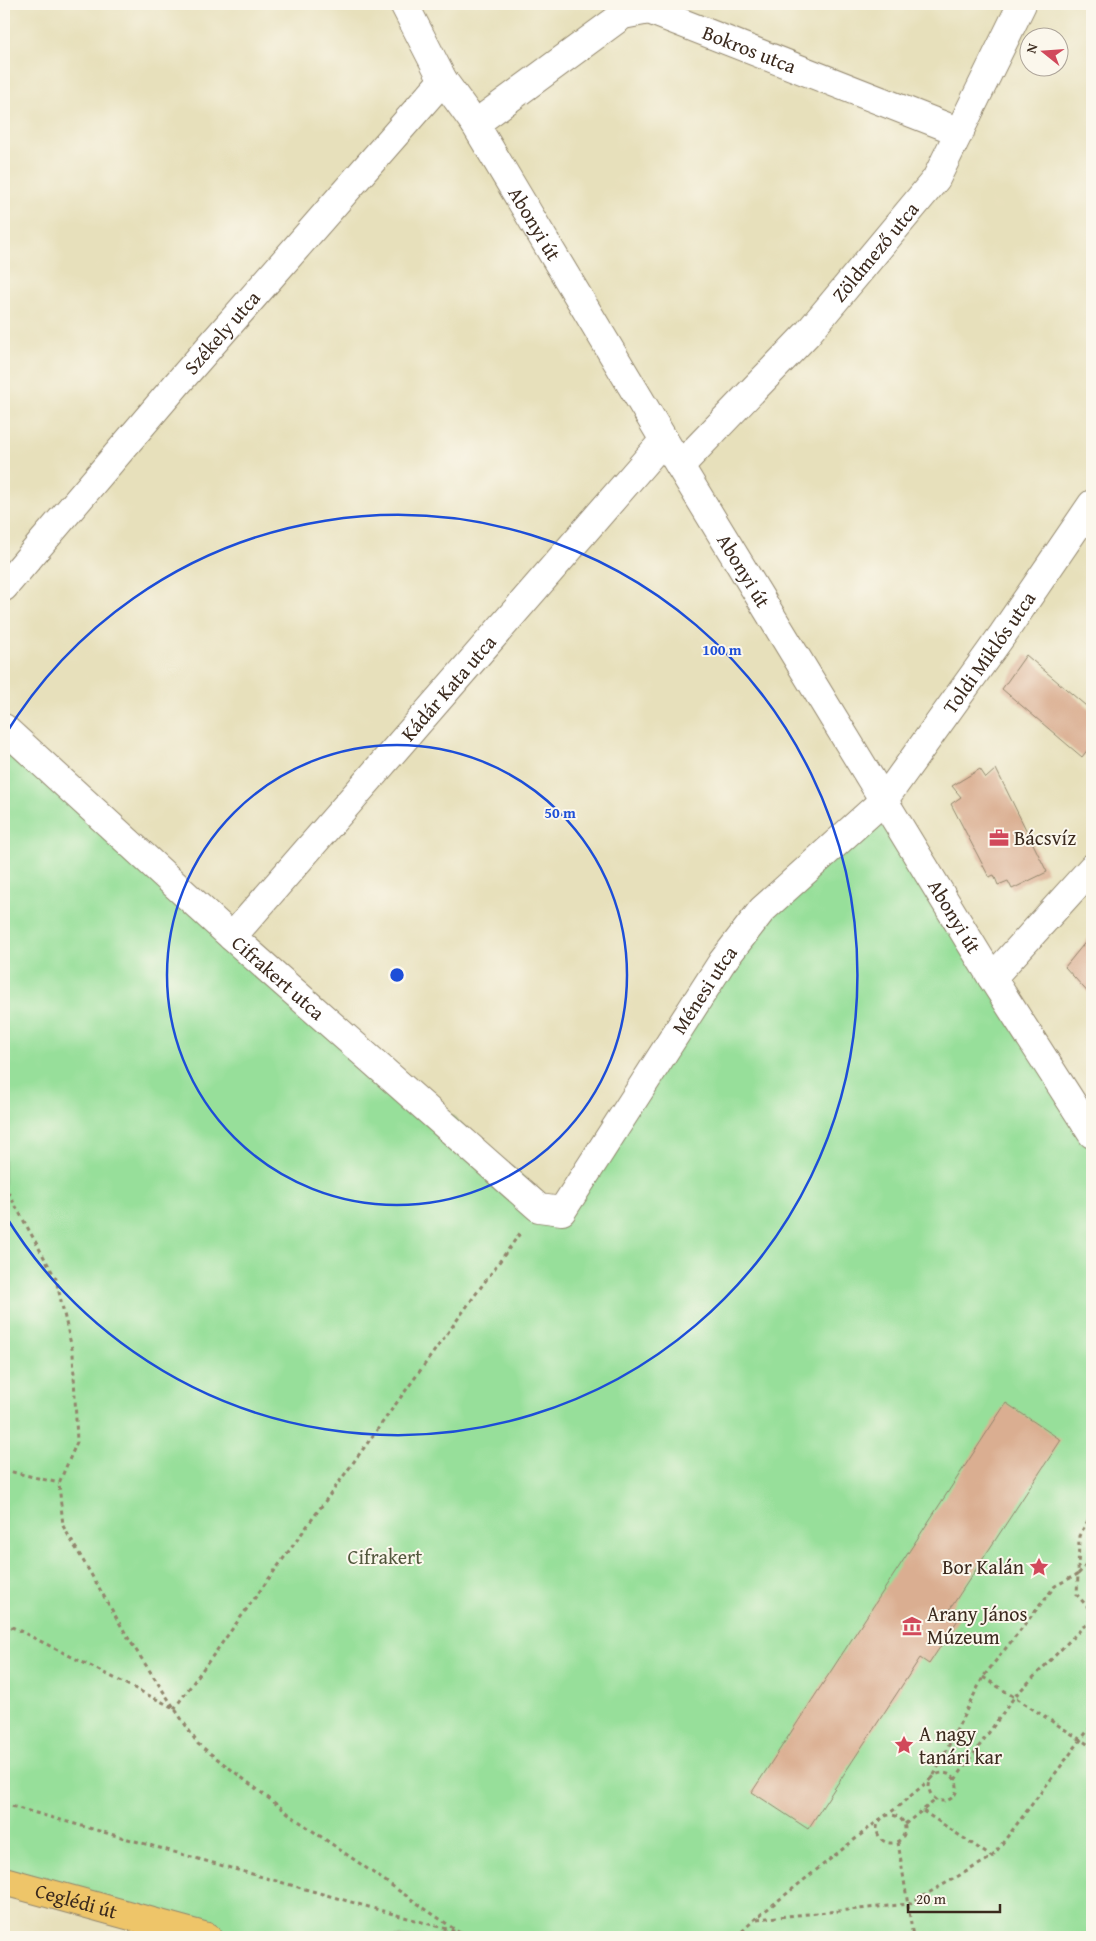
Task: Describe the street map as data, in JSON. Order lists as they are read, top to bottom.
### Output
{
  "streets": {
    "main road": ["Ceglédi út"],
    "street": [
      "Bokros utca",
      "Abonyi út",
      "Zöldmező utca",
      "Székely utca",
      "Toldi Miklós utca",
      "Kádár Kata utca",
      "Cifrakert utca",
      "Ménesi utca"
    ]
  },
  "crossings": [
    ["Bokros utca", "Abonyi út"],
    ["Bokros utca", "Zöldmező utca"],
    ["Abonyi út", "Zöldmező utca"],
    ["Abonyi út", "Székely utca"],
    ["Abonyi út", "Toldi Miklós utca"],
    ["Abonyi út", "Kádár Kata utca"],
    ["Abonyi út", "Ménesi utca"],
    ["Toldi Miklós utca", "Ménesi utca"],
    ["Kádár Kata utca", "Cifrakert utca"],
    ["Cifrakert utca", "Ménesi utca"]
  ],
  "parks": ["Cifrakert"],
  "places": {
    "office": ["Bácsvíz"],
    "place": ["Bor Kalán", "A nagy tanári kar"],
    "museum": ["Arany János Múzeum"]
  },
  "scale_bar": "20 m",
  "north": "left",
  "rings": ["100 m", "50 m"]
}
